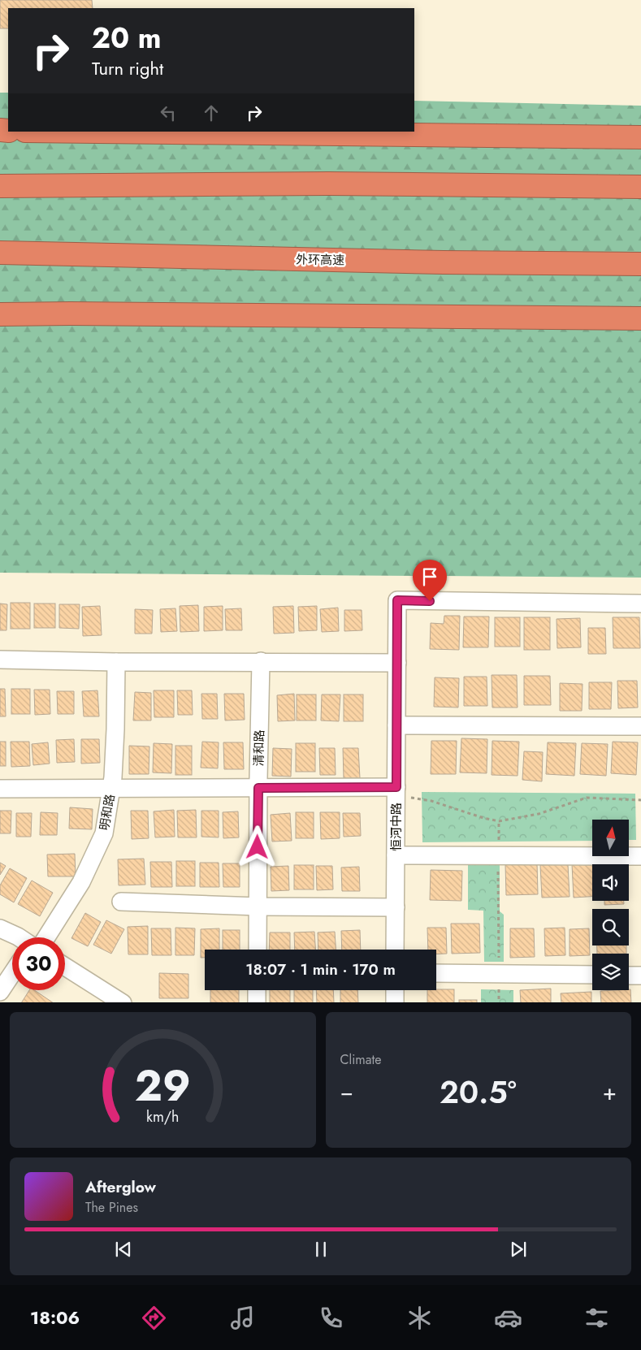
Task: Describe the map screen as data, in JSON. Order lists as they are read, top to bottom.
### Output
{
  "streets": {
    "highway": ["外环高速"],
    "street": ["清和路", "明和路", "恒河中路"]
  },
  "north": "top",
  "page": {
    "turn": ["20 m", "Turn right"],
    "limit": "30",
    "trip": "18:07 · 1 min · 170 m",
    "tile": "Climate",
    "heat": ["−", "20.5°", "+"],
    "song": ["Afterglow", "The Pines"],
    "tabs": "18:06",
    "gauge": ["29", "km/h"]
  }
}
